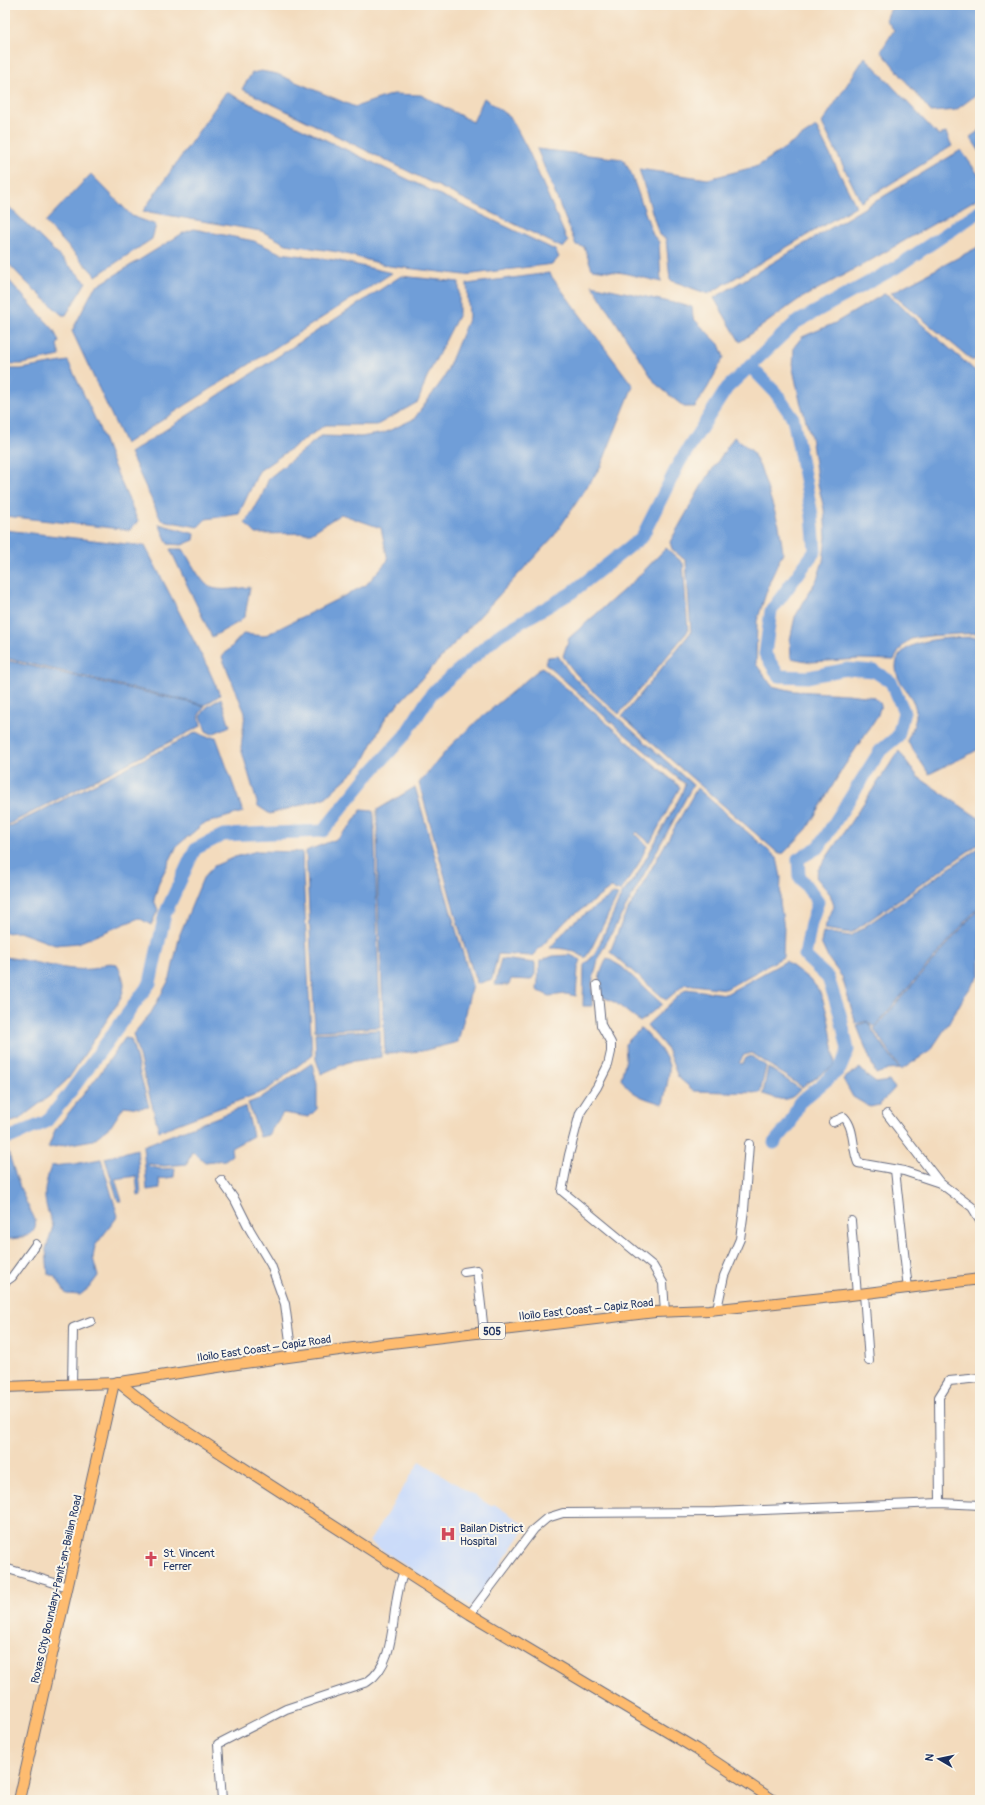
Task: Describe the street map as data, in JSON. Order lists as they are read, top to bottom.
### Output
{
  "streets": {
    "main road": ["Iloilo East Coast – Capiz Road", "505", "Roxas City Boundary-Panit-an-Bailan Road"]
  },
  "crossings": [
    ["Iloilo East Coast – Capiz Road", "Roxas City Boundary-Panit-an-Bailan Road"]
  ],
  "places": {
    "hospital": ["Bailan District Hospital"],
    "church": ["St. Vincent Ferrer"]
  },
  "north": "left"
}
